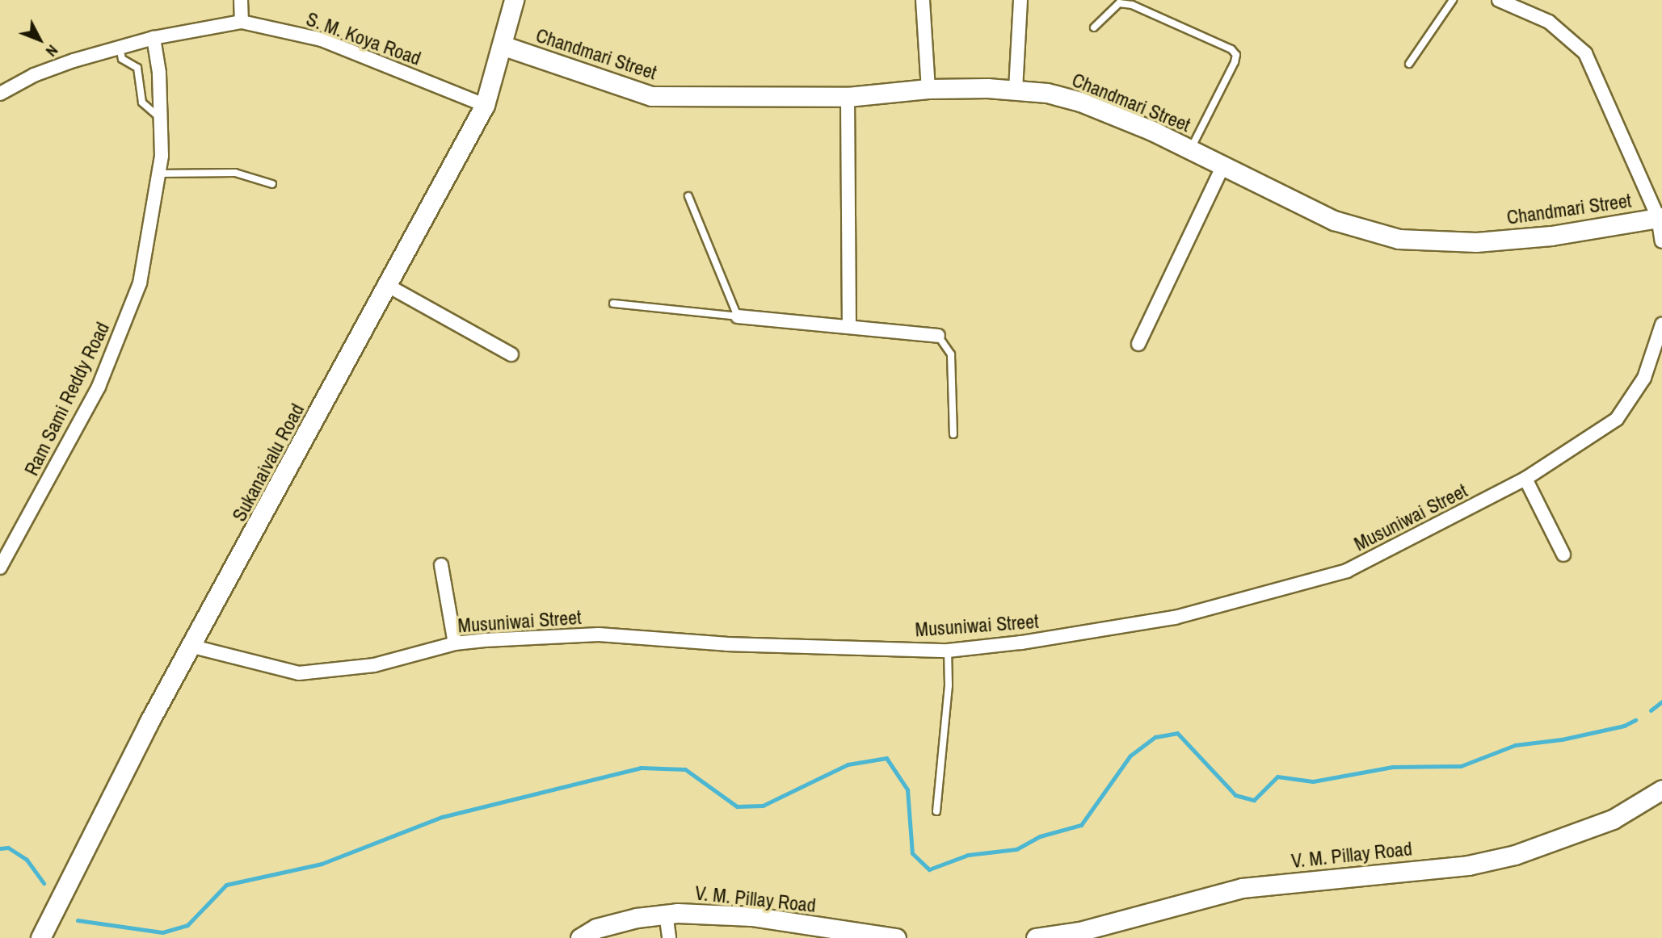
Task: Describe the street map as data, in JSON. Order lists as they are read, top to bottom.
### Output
{
  "streets": {
    "main road": ["Chandmari Street", "Sukanaivalu Road", "V. M. Pillay Road"],
    "street": ["S. M. Koya Road", "Ram Sami Reddy Road", "Musuniwai Street"]
  },
  "crossings": [
    ["S. M. Koya Road", "Ram Sami Reddy Road"],
    ["S. M. Koya Road", "Sukanaivalu Road"],
    ["Chandmari Street", "Sukanaivalu Road"],
    ["Sukanaivalu Road", "Musuniwai Street"]
  ],
  "north": "bottom right"
}
